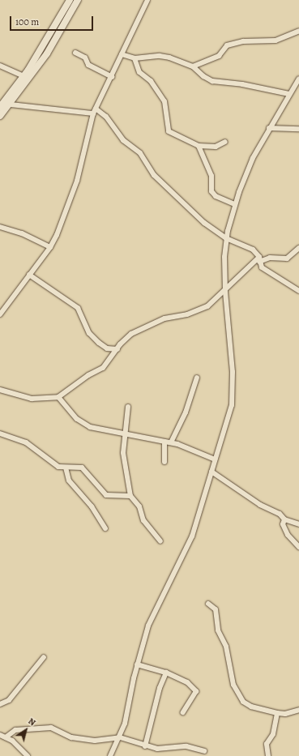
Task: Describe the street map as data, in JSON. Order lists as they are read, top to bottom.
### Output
{
  "scale_bar": "100 m",
  "north": "top right"
}
